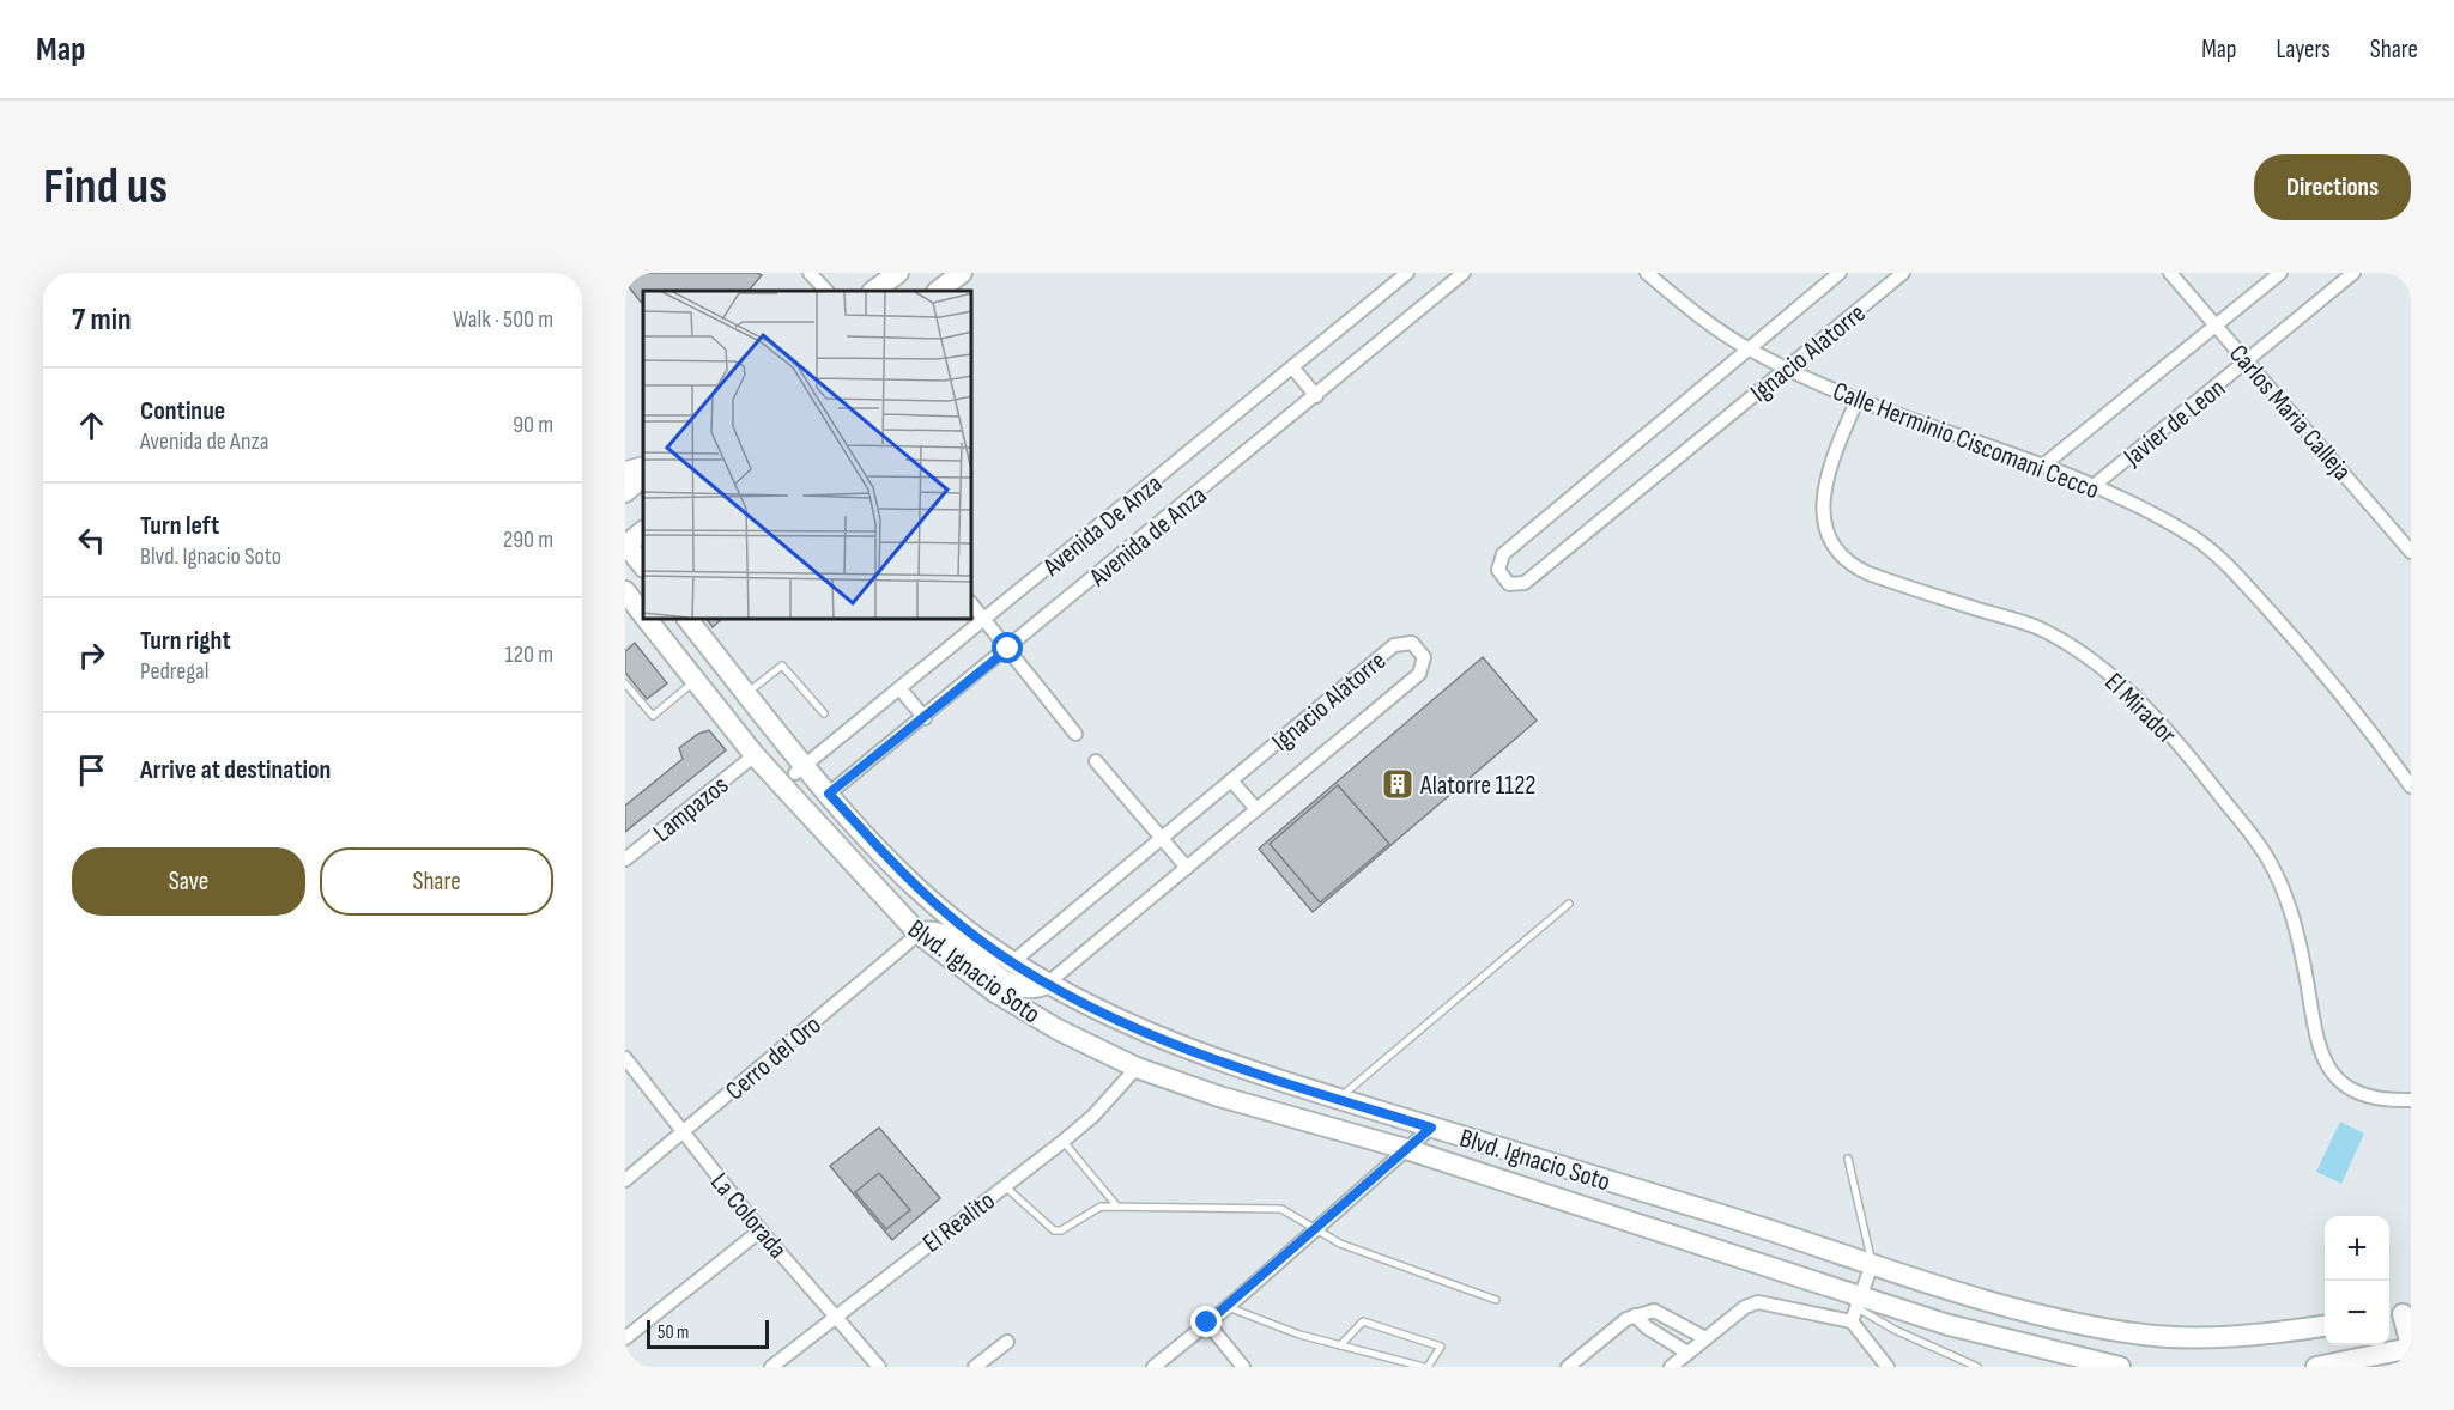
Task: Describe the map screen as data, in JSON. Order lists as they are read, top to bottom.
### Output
{
  "streets": {
    "main road": ["Blvd. Ignacio Soto"],
    "street": [
      "Ignacio Alatorre",
      "Carlos Maria Calleja",
      "Javier de Leon",
      "Calle Herminio Ciscomani Cecco",
      "Avenida De Anza",
      "Avenida de Anza",
      "El Mirador",
      "Lampazos",
      "Cerro del Oro",
      "La Colorada",
      "El Realito"
    ]
  },
  "crossings": [
    ["Ignacio Alatorre", "Calle Herminio Ciscomani Cecco"],
    ["Ignacio Alatorre", "Blvd. Ignacio Soto"],
    ["Carlos Maria Calleja", "Javier de Leon"],
    ["Javier de Leon", "Calle Herminio Ciscomani Cecco"],
    ["Calle Herminio Ciscomani Cecco", "El Mirador"],
    ["Avenida De Anza", "Blvd. Ignacio Soto"],
    ["Avenida de Anza", "Blvd. Ignacio Soto"],
    ["Lampazos", "Blvd. Ignacio Soto"],
    ["Blvd. Ignacio Soto", "Cerro del Oro"],
    ["Blvd. Ignacio Soto", "El Realito"],
    ["Cerro del Oro", "La Colorada"],
    ["La Colorada", "El Realito"]
  ],
  "places": {
    "building": ["Alatorre 1122"]
  },
  "scale_bar": "50 m",
  "page": {
    "header": "Map",
    "nav": ["Map", "Layers", "Share"],
    "buttons": [
      "Directions",
      ["Save", "Share"]
    ],
    "title": "Find us",
    "heading": ["7 min", "Walk · 500 m"],
    "list": [
      ["Continue", "Avenida de Anza", "90 m"],
      ["Turn left", "Blvd. Ignacio Soto", "290 m"],
      ["Turn right", "Pedregal", "120 m"],
      "Arrive at destination"
    ],
    "map_buttons": ["+", "−"],
    "scale": "50 m"
  }
}
